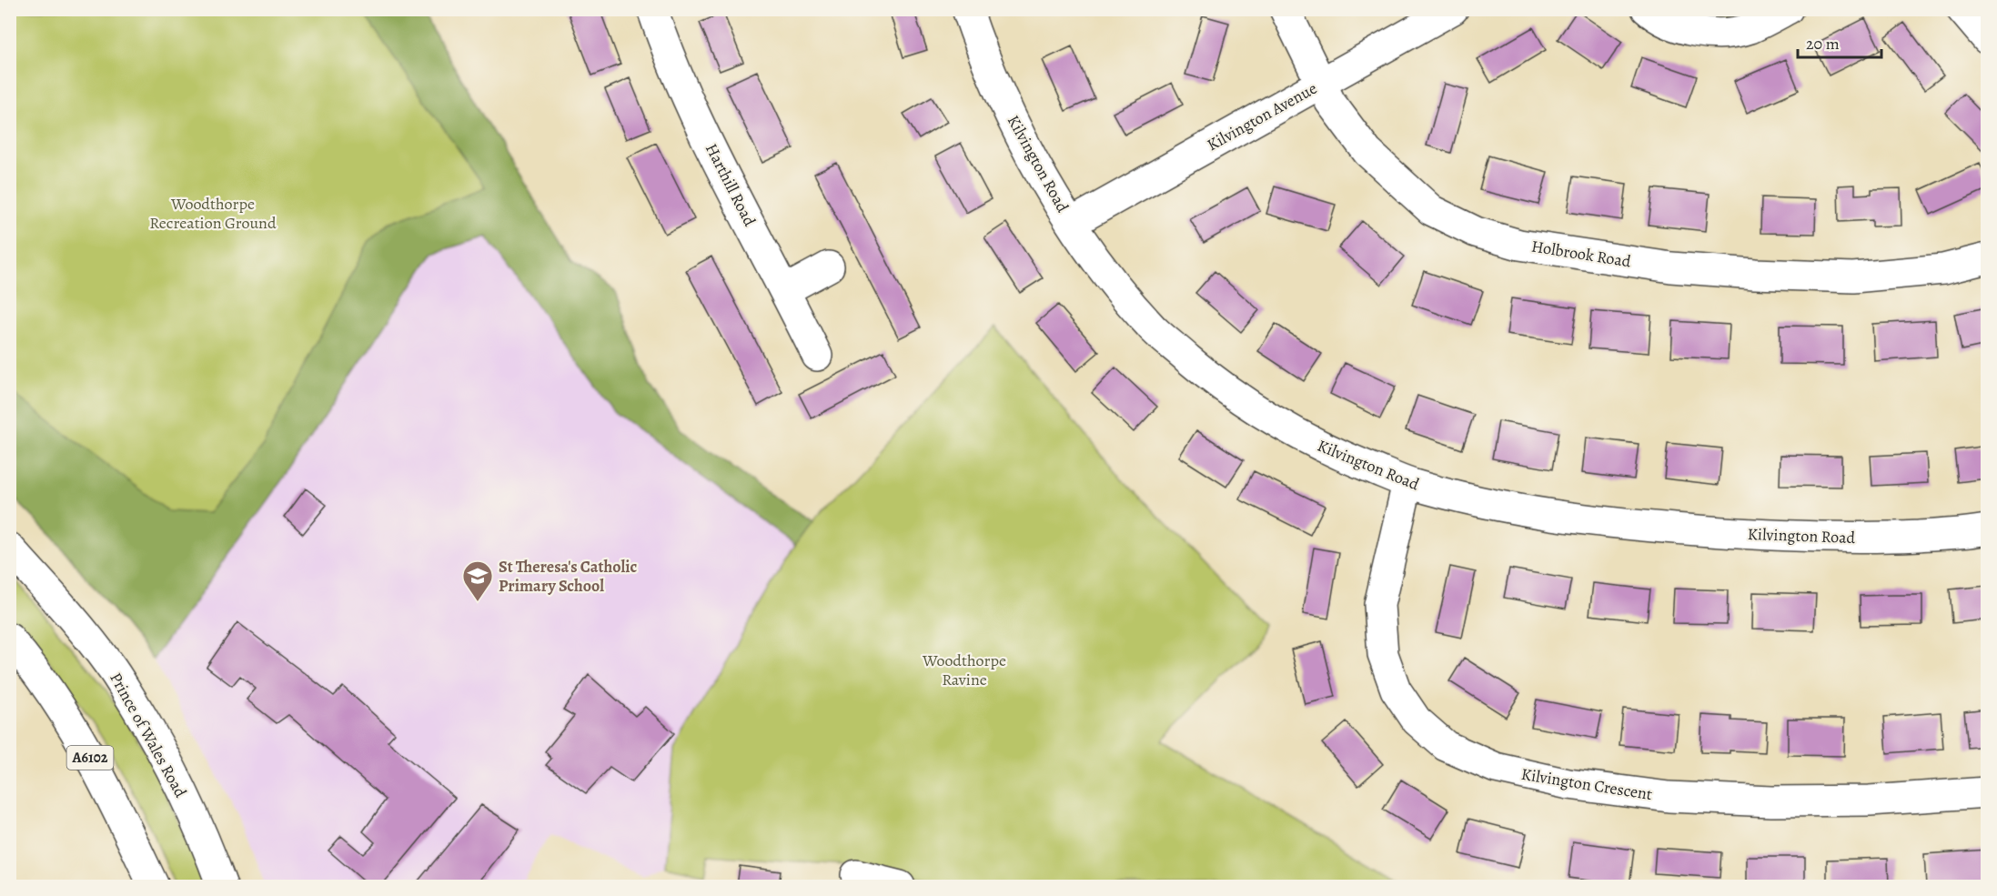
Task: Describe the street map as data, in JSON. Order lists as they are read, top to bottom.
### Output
{
  "streets": {
    "main road": [
      "Kilvington Avenue",
      "Kilvington Road",
      "Harthill Road",
      "Holbrook Road",
      "Prince of Wales Road",
      "A6102",
      "Kilvington Crescent"
    ]
  },
  "crossings": [
    ["Kilvington Avenue", "Kilvington Road"],
    ["Kilvington Avenue", "Holbrook Road"],
    ["Kilvington Road", "Kilvington Crescent"]
  ],
  "parks": ["Woodthorpe Recreation Ground", "Woodthorpe Ravine"],
  "places": {
    "school or university": ["St Theresa's Catholic Primary School"]
  },
  "scale_bar": "20 m"
}
